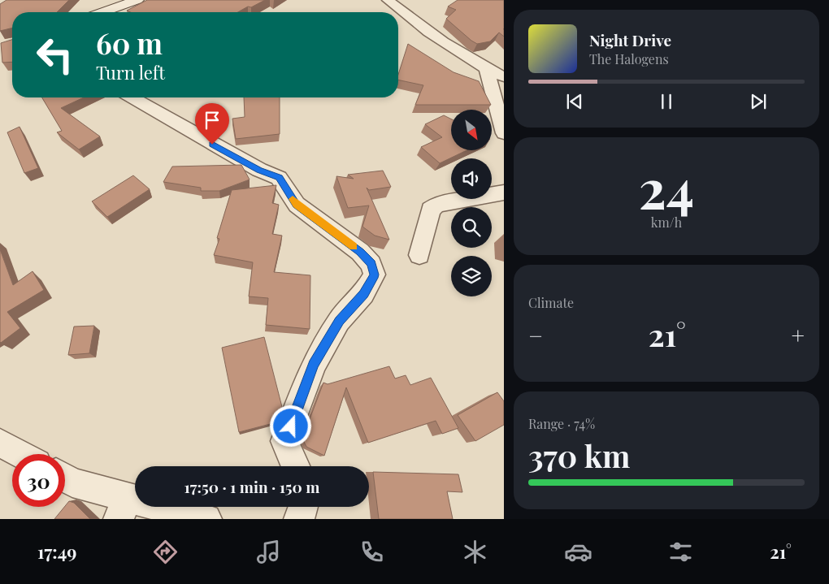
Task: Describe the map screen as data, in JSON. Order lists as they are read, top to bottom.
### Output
{
  "north": "bottom right",
  "page": {
    "turn": ["60 m", "Turn left"],
    "song": ["Night Drive", "The Halogens"],
    "tile": [
      ["24", "km/h"],
      "Climate",
      ["Range · 74%", "370 km"]
    ],
    "heat": ["−", "21°", "+"],
    "limit": "30",
    "trip": "17:50 · 1 min · 150 m",
    "tabs": ["17:49", "21°"]
  }
}
